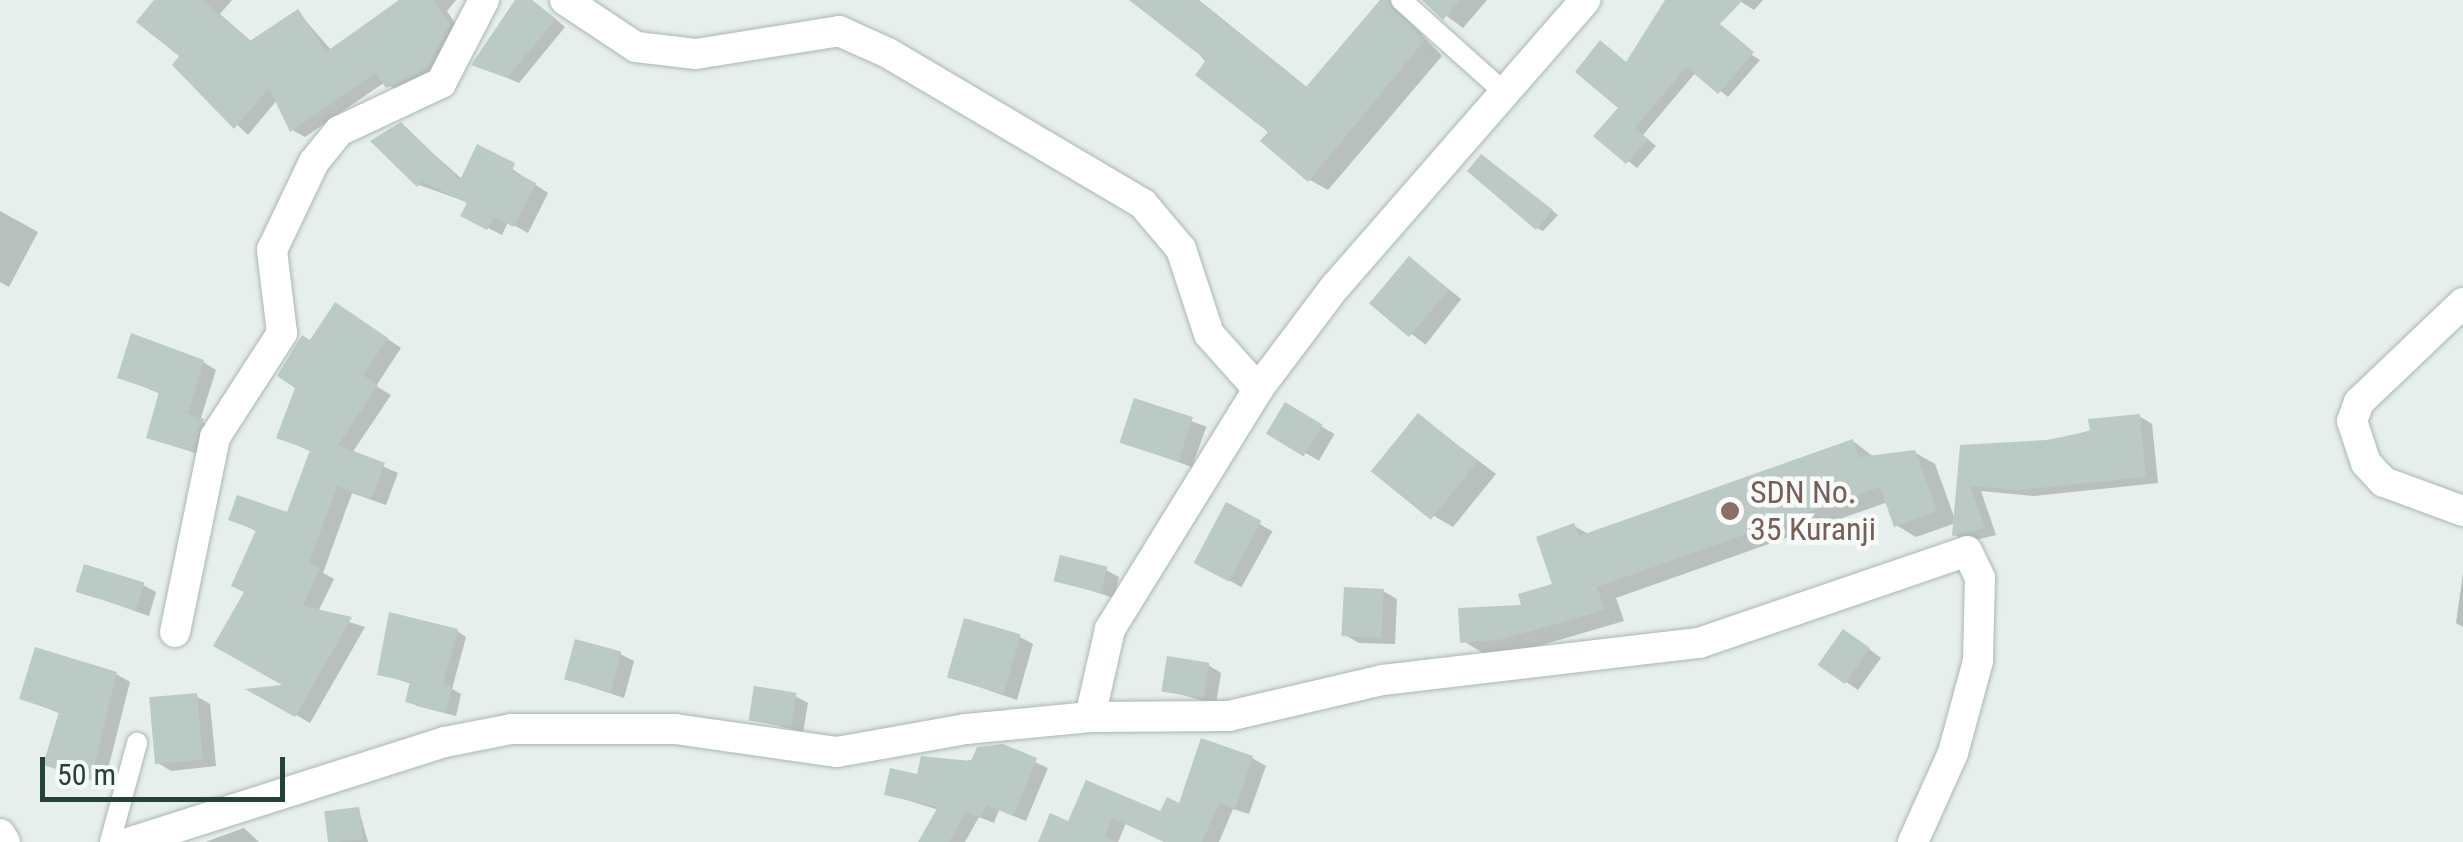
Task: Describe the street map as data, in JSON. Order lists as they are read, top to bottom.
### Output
{
  "places": ["SDN No. 35 Kuranji"],
  "scale_bar": "50 m"
}
